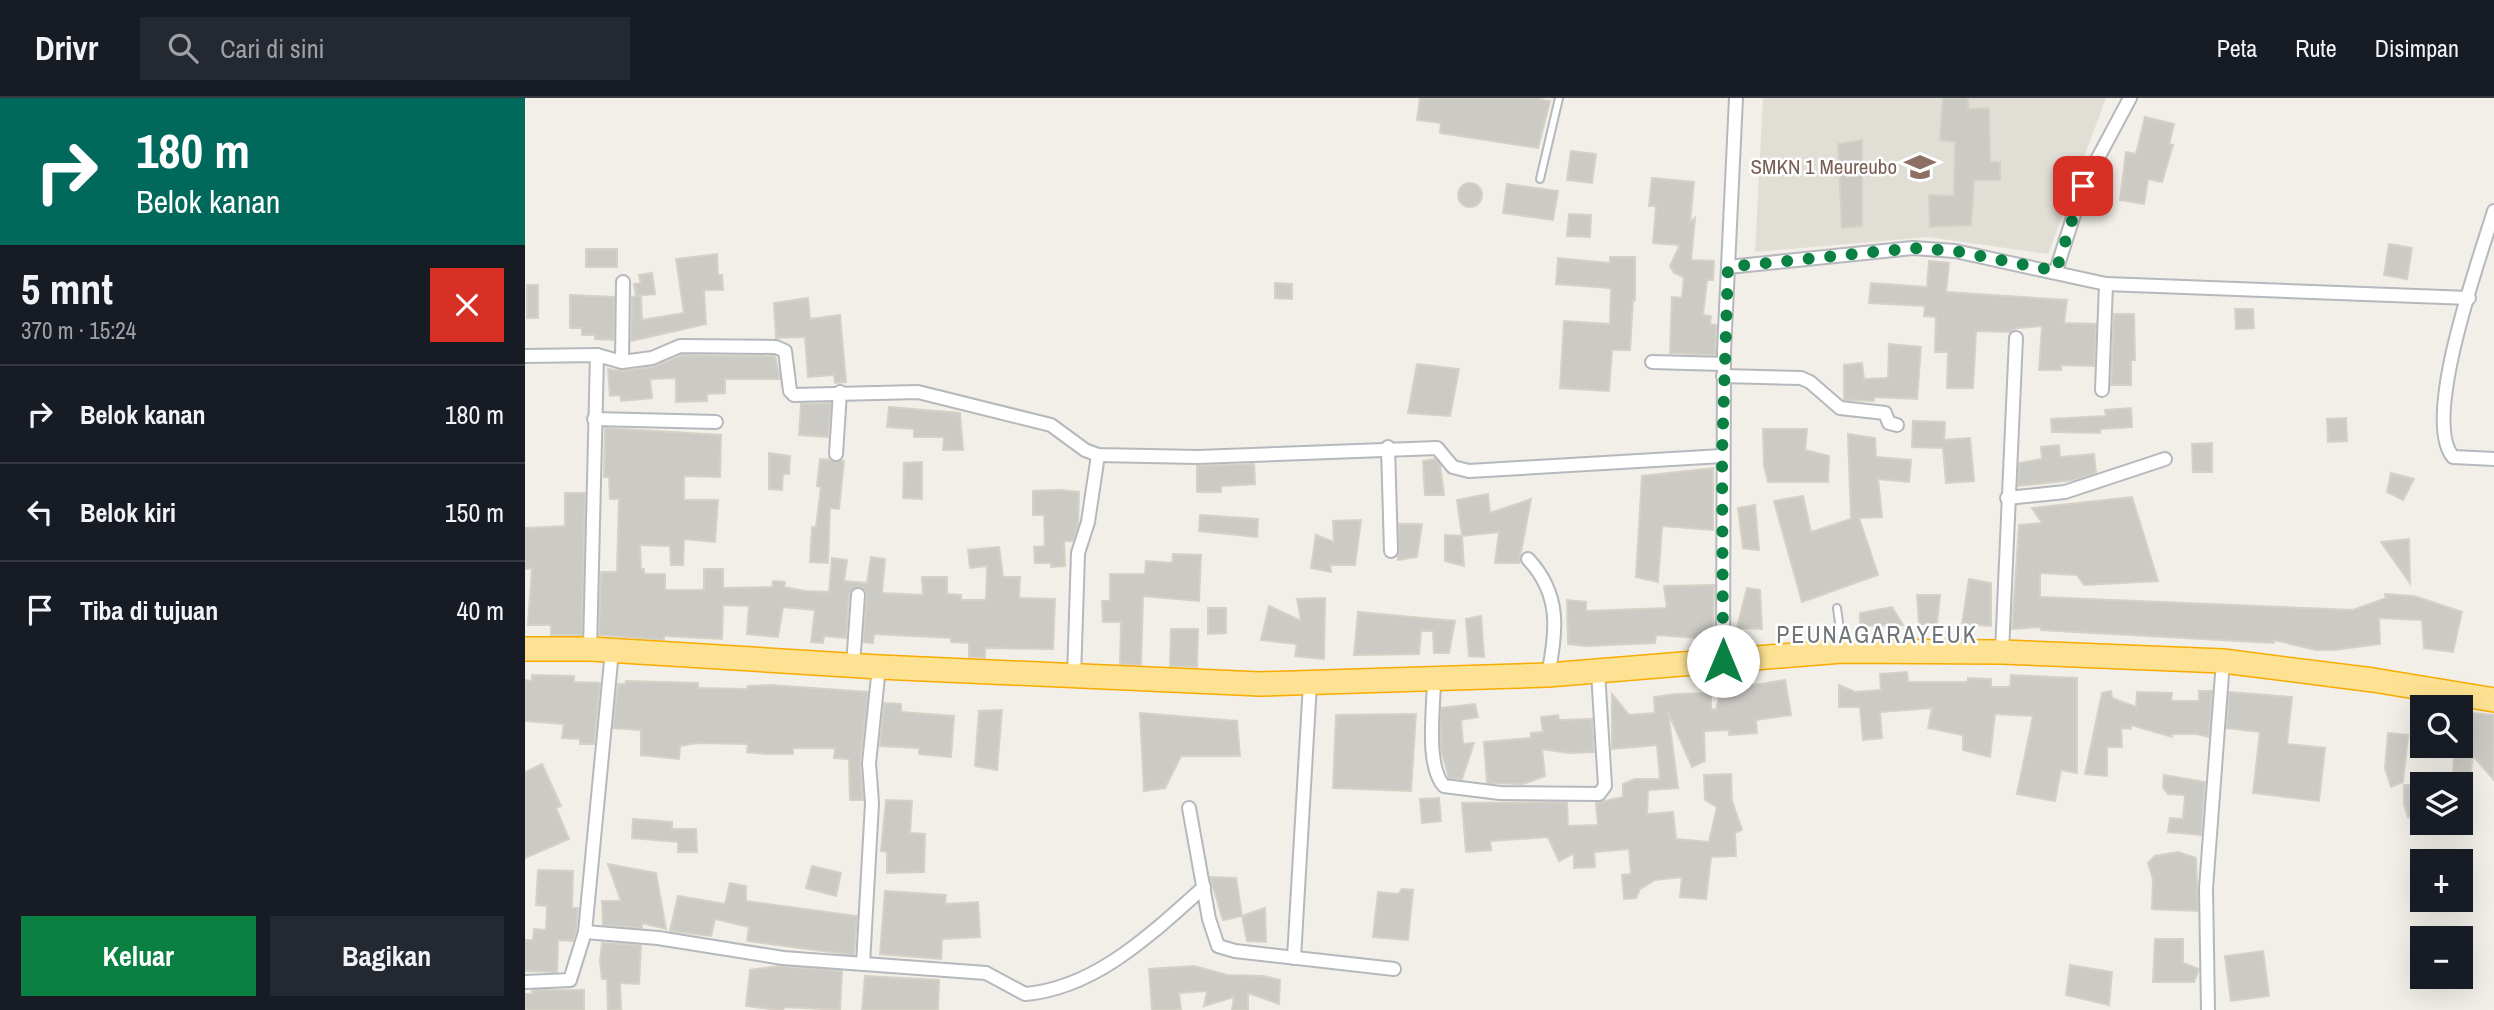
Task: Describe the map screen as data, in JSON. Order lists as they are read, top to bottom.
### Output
{
  "districts": ["PEUNAGARAYEUK"],
  "places": {
    "school or university": ["SMKN 1 Meureubo"]
  },
  "page": {
    "header": "Drivr",
    "search": "Cari di sini",
    "nav": ["Peta", "Rute", "Disimpan"],
    "turn": ["180 m", "Belok kanan"],
    "heading": ["5 mnt", "370 m · 15:24"],
    "list": [
      {
        "name": "Belok kanan",
        "value": "180 m"
      },
      {
        "name": "Belok kiri",
        "value": "150 m"
      },
      {
        "name": "Tiba di tujuan",
        "value": "40 m"
      }
    ],
    "map_buttons": ["+", "−"],
    "buttons": ["Keluar", "Bagikan"]
  }
}
